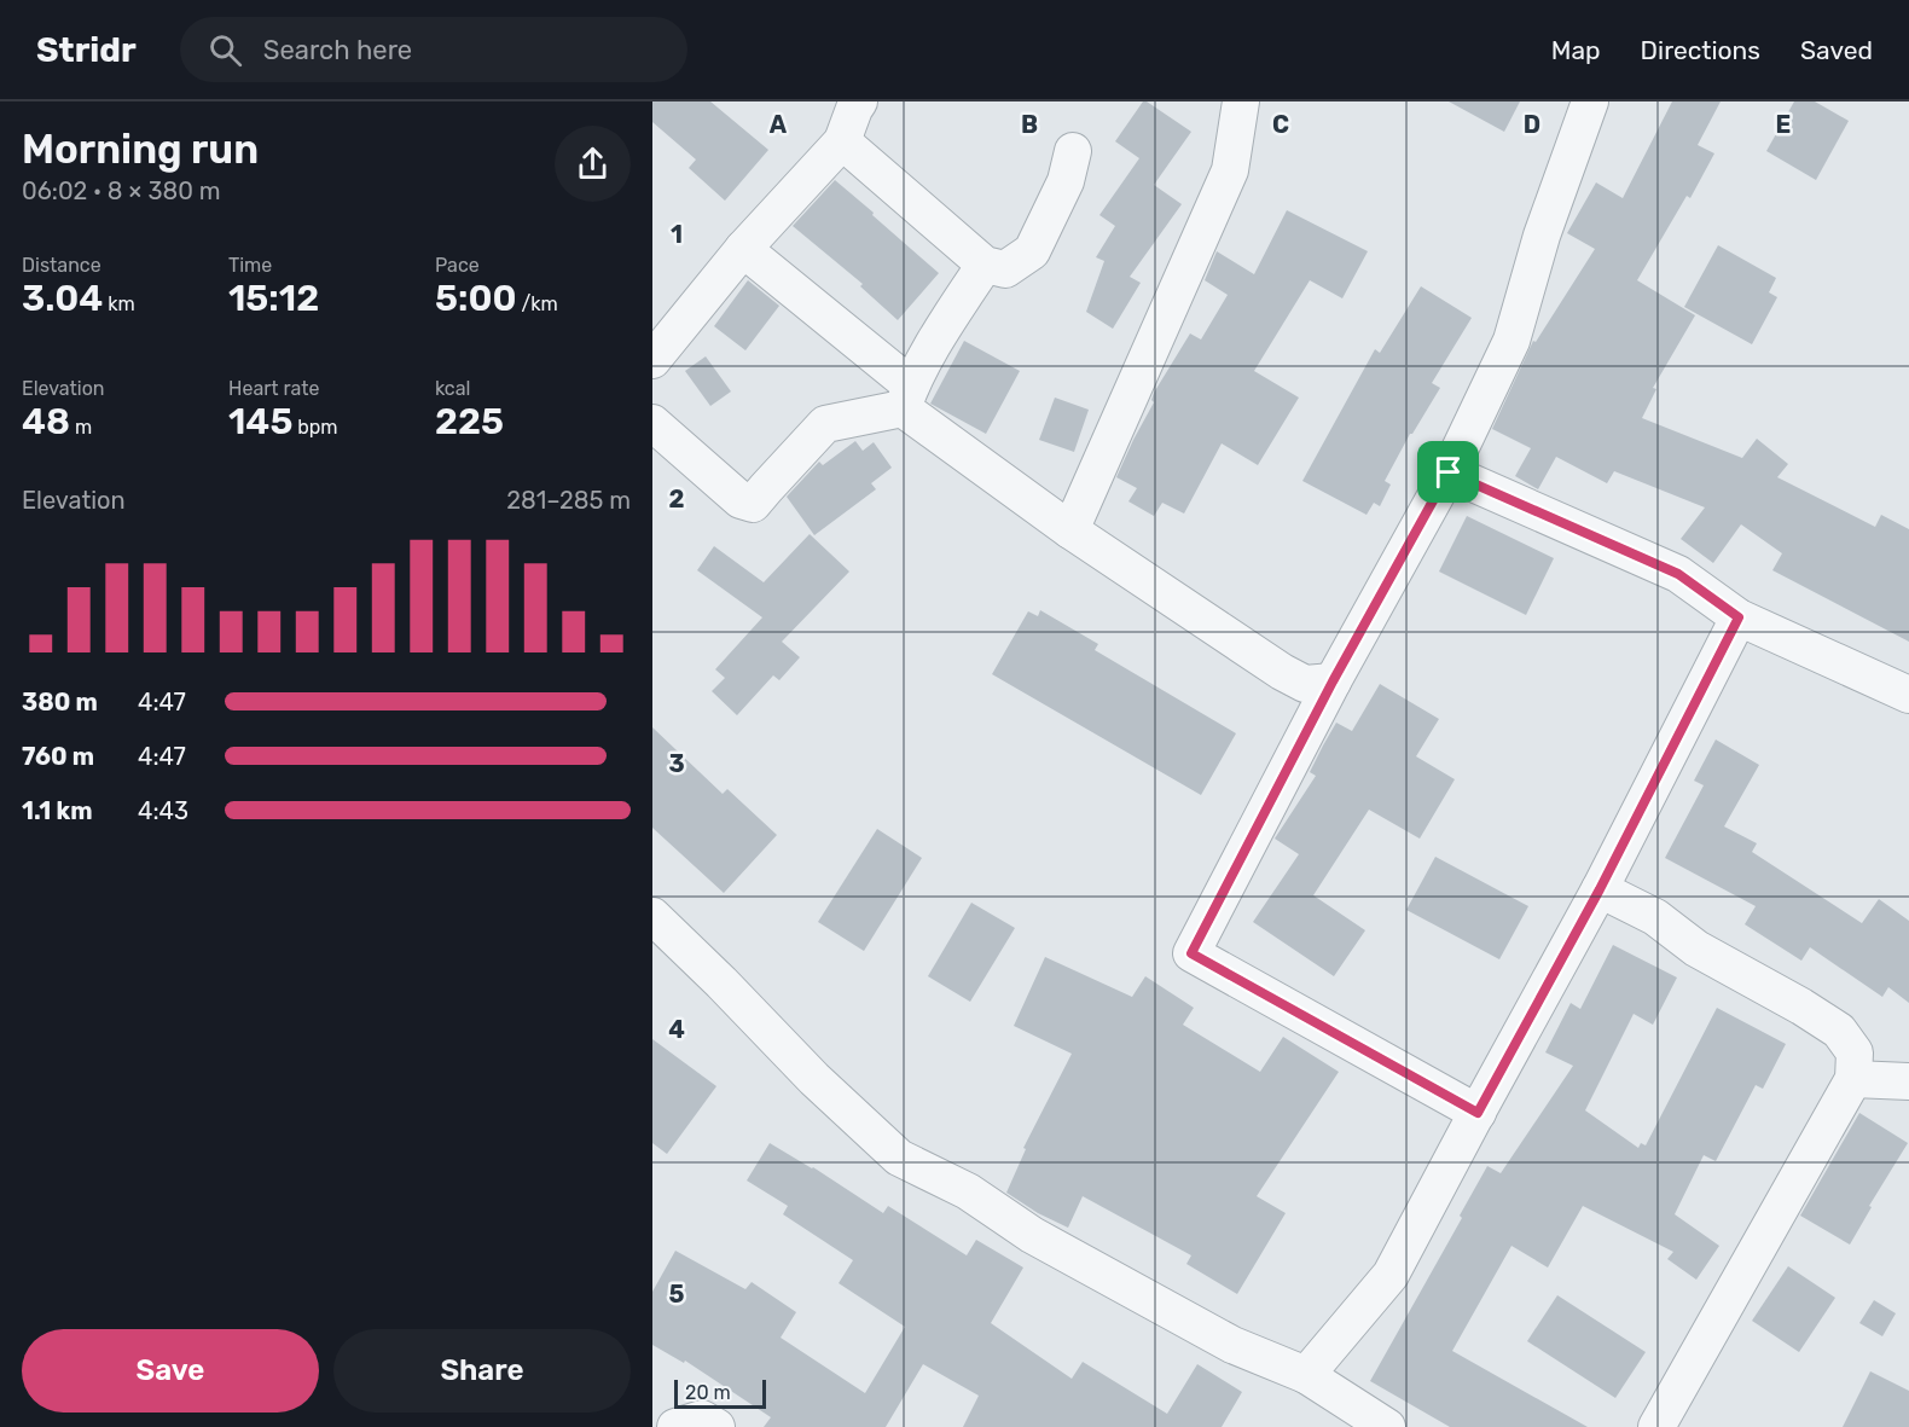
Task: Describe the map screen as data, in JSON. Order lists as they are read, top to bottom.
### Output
{
  "scale_bar": "20 m",
  "page": {
    "header": "Stridr",
    "search": "Search here",
    "nav": ["Map", "Directions", "Saved"],
    "heading": ["Morning run", "06:02 · 8 × 380 m"],
    "stats": [
      ["Distance", "3.04 km"],
      ["Time", "15:12"],
      ["Pace", "5:00 /km"],
      ["Elevation", "48 m"],
      ["Heart rate", "145 bpm"],
      ["kcal", "225"]
    ],
    "chart": ["Elevation", "281–285 m"],
    "list": [
      {
        "name": "380 m",
        "note": "4:47"
      },
      {
        "name": "760 m",
        "note": "4:47"
      },
      {
        "name": "1.1 km",
        "note": "4:43"
      }
    ],
    "buttons": ["Save", "Share"],
    "scale": "20 m"
  },
  "grid": {
    "columns": [
      "A",
      "B",
      "C",
      "D",
      "E"
    ],
    "rows": [
      "1",
      "2",
      "3",
      "4",
      "5"
    ]
  }
}
